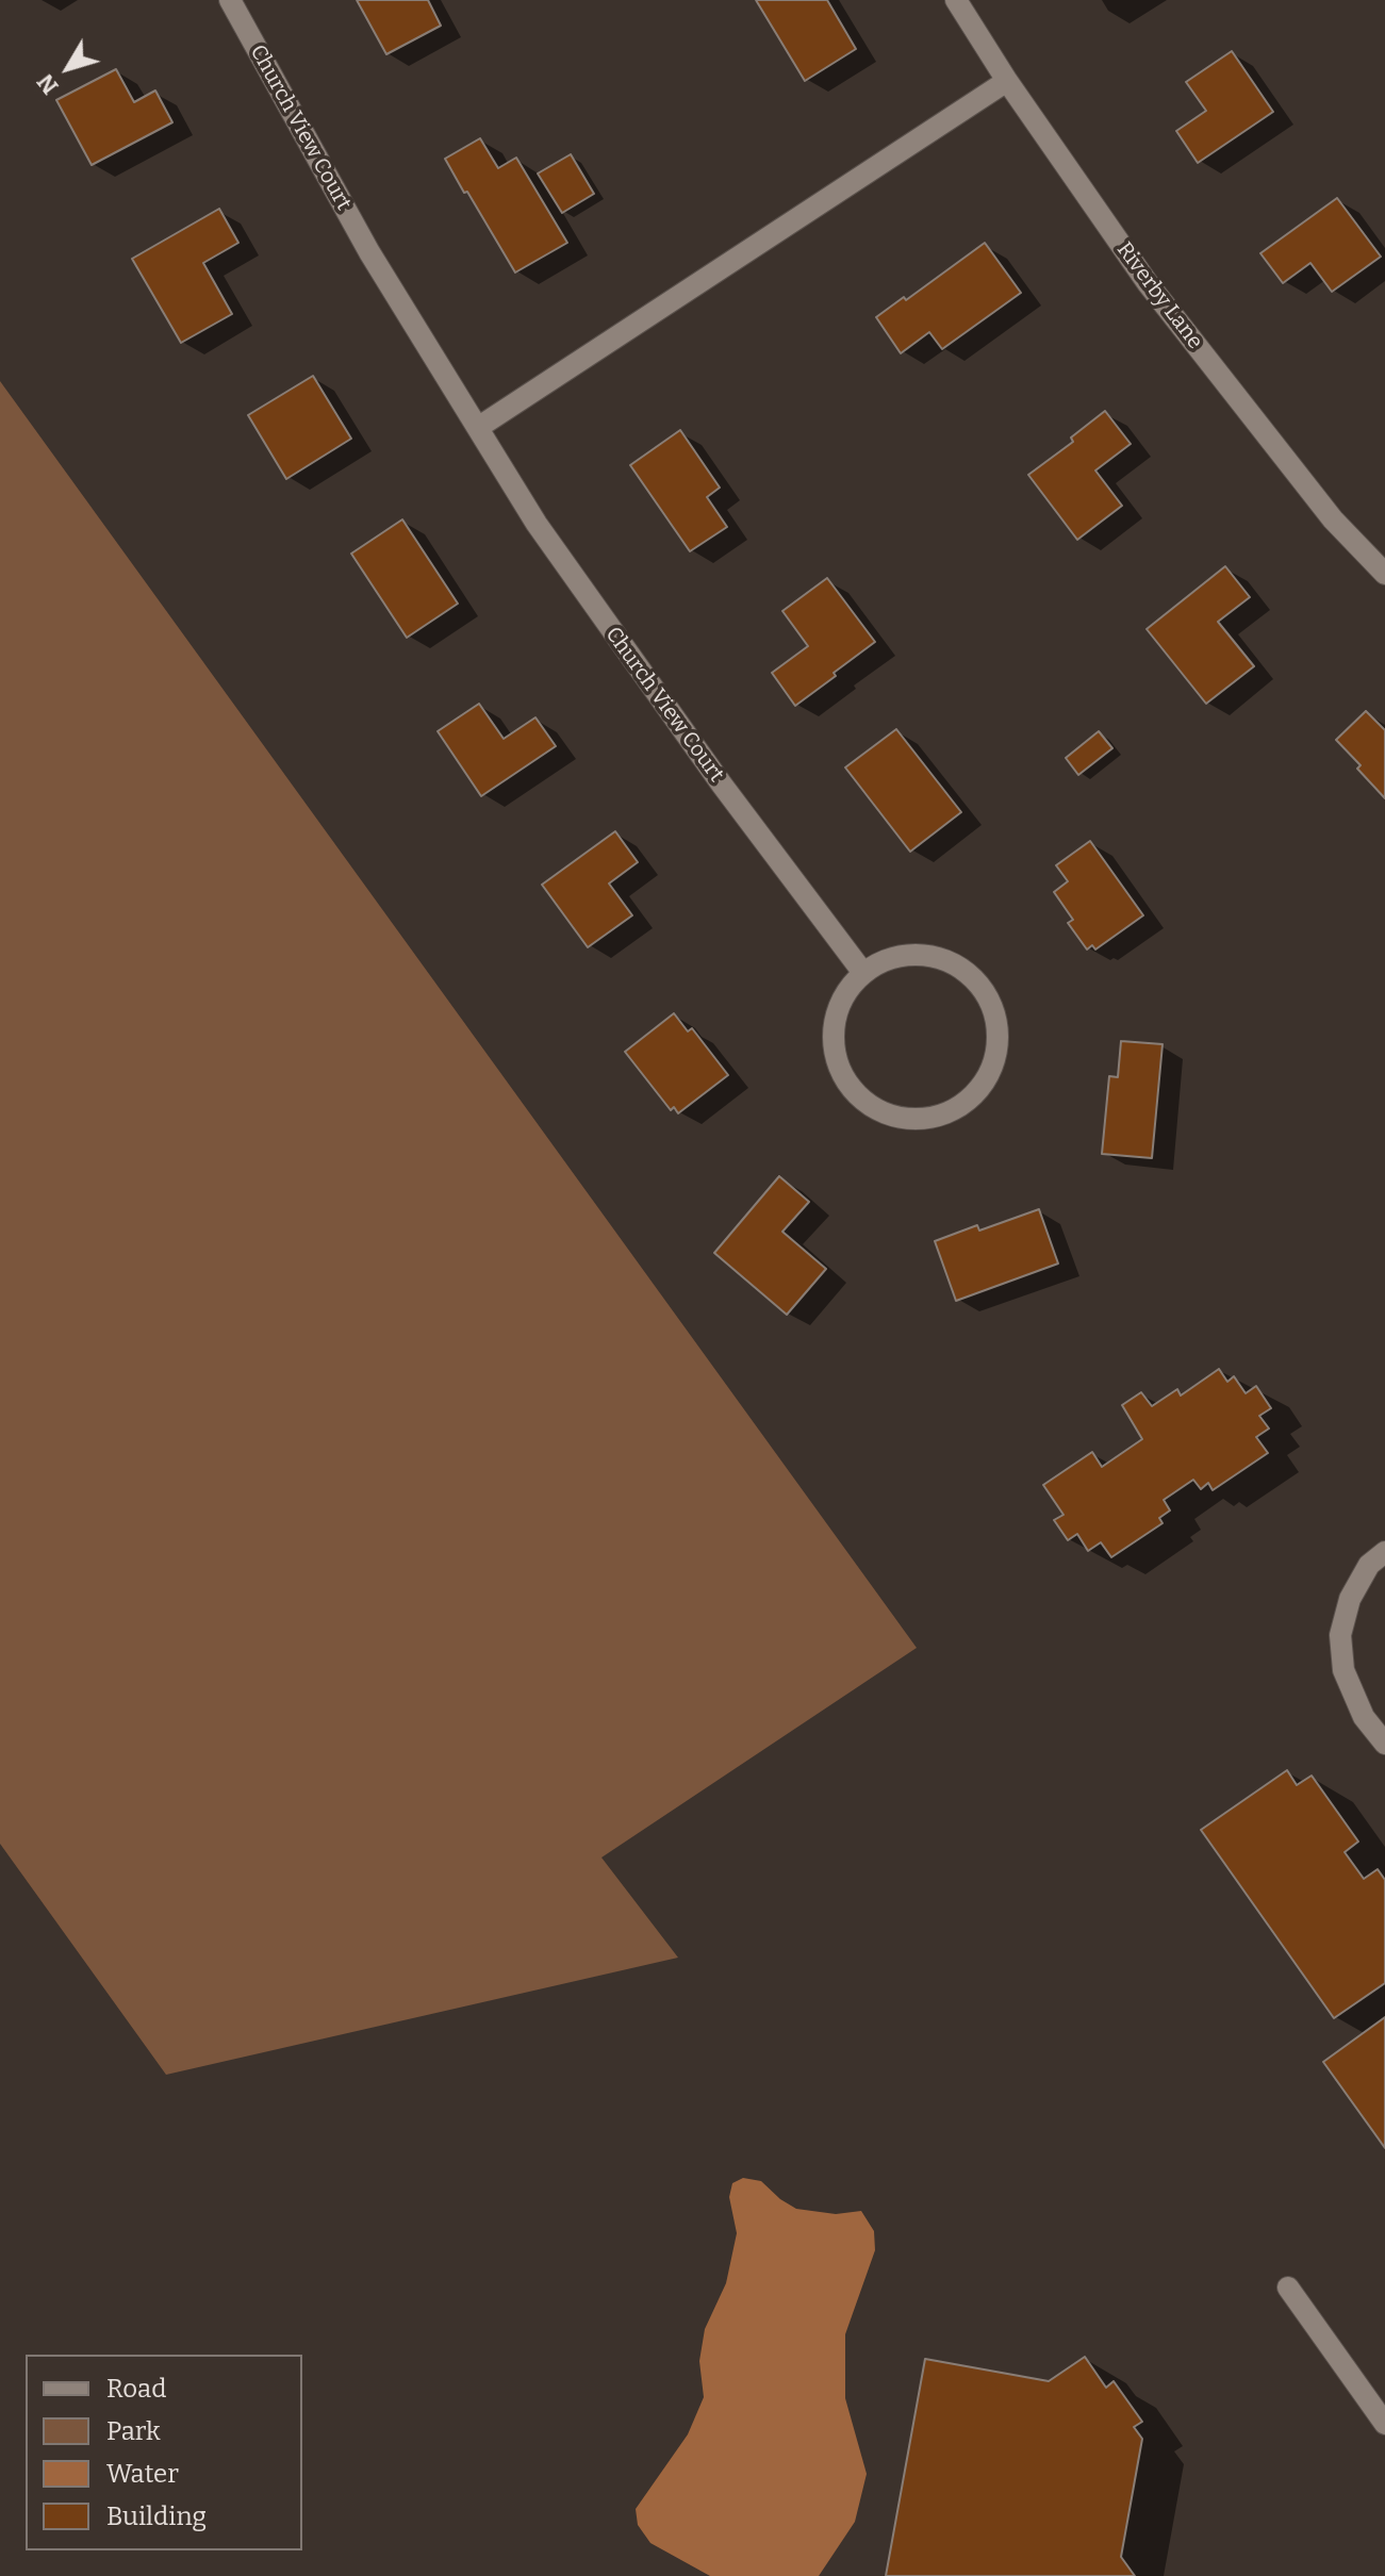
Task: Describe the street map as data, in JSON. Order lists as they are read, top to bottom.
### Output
{
  "streets": {
    "street": ["Church View Court", "Riverby Lane"]
  },
  "legend": [
    "Road",
    "Park",
    "Water",
    "Building"
  ],
  "north": "bottom left"
}
